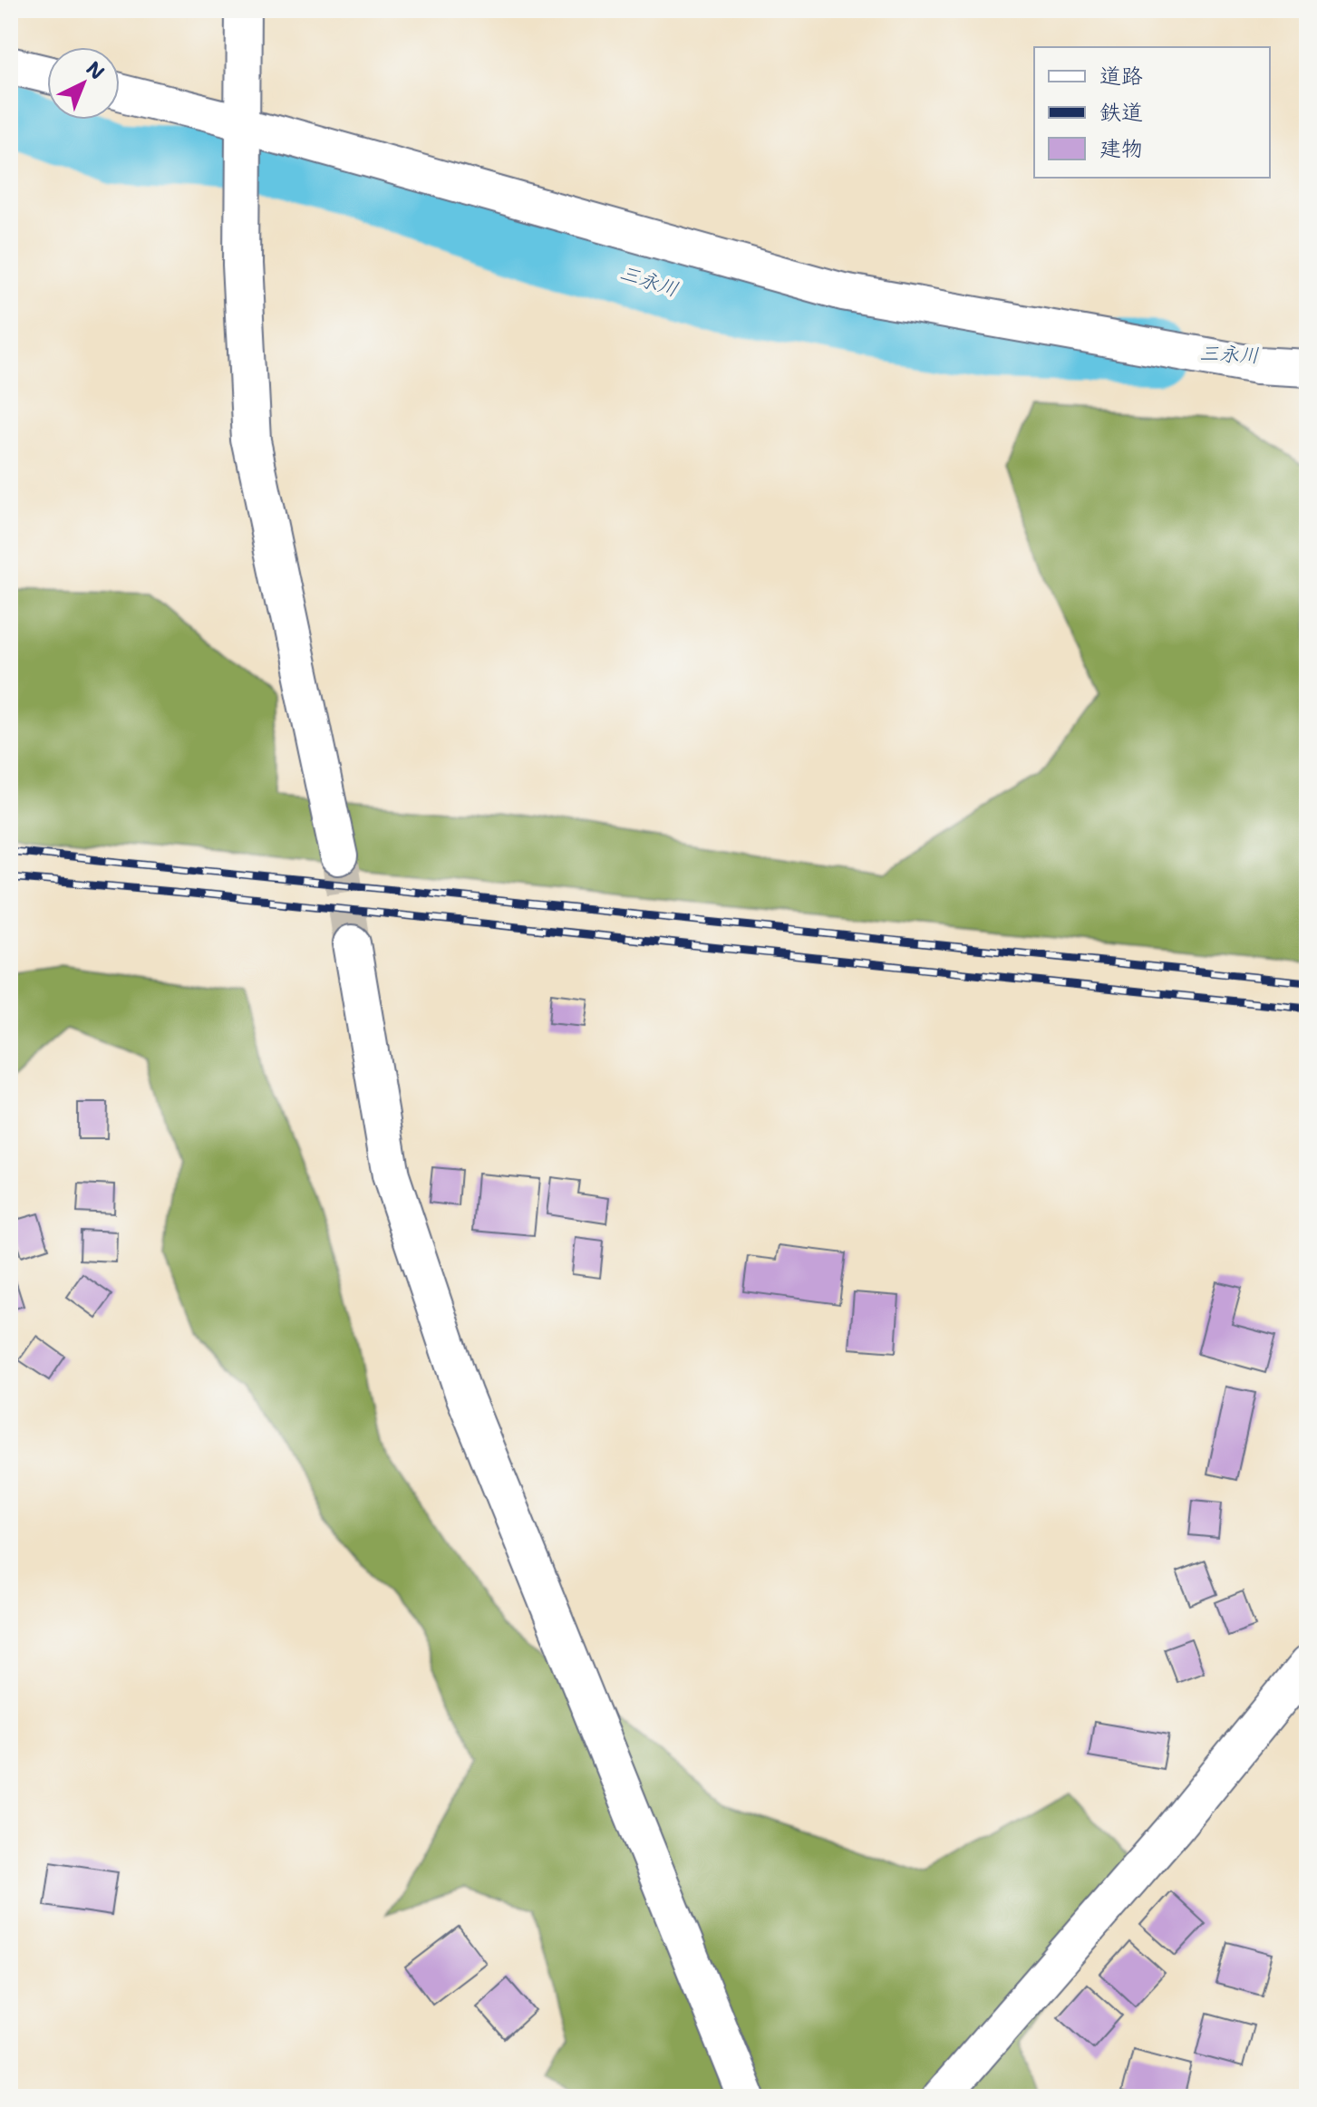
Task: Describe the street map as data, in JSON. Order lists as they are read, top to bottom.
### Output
{
  "water": ["三永川"],
  "legend": ["道路", "鉄道", "建物"],
  "north": "top right"
}
